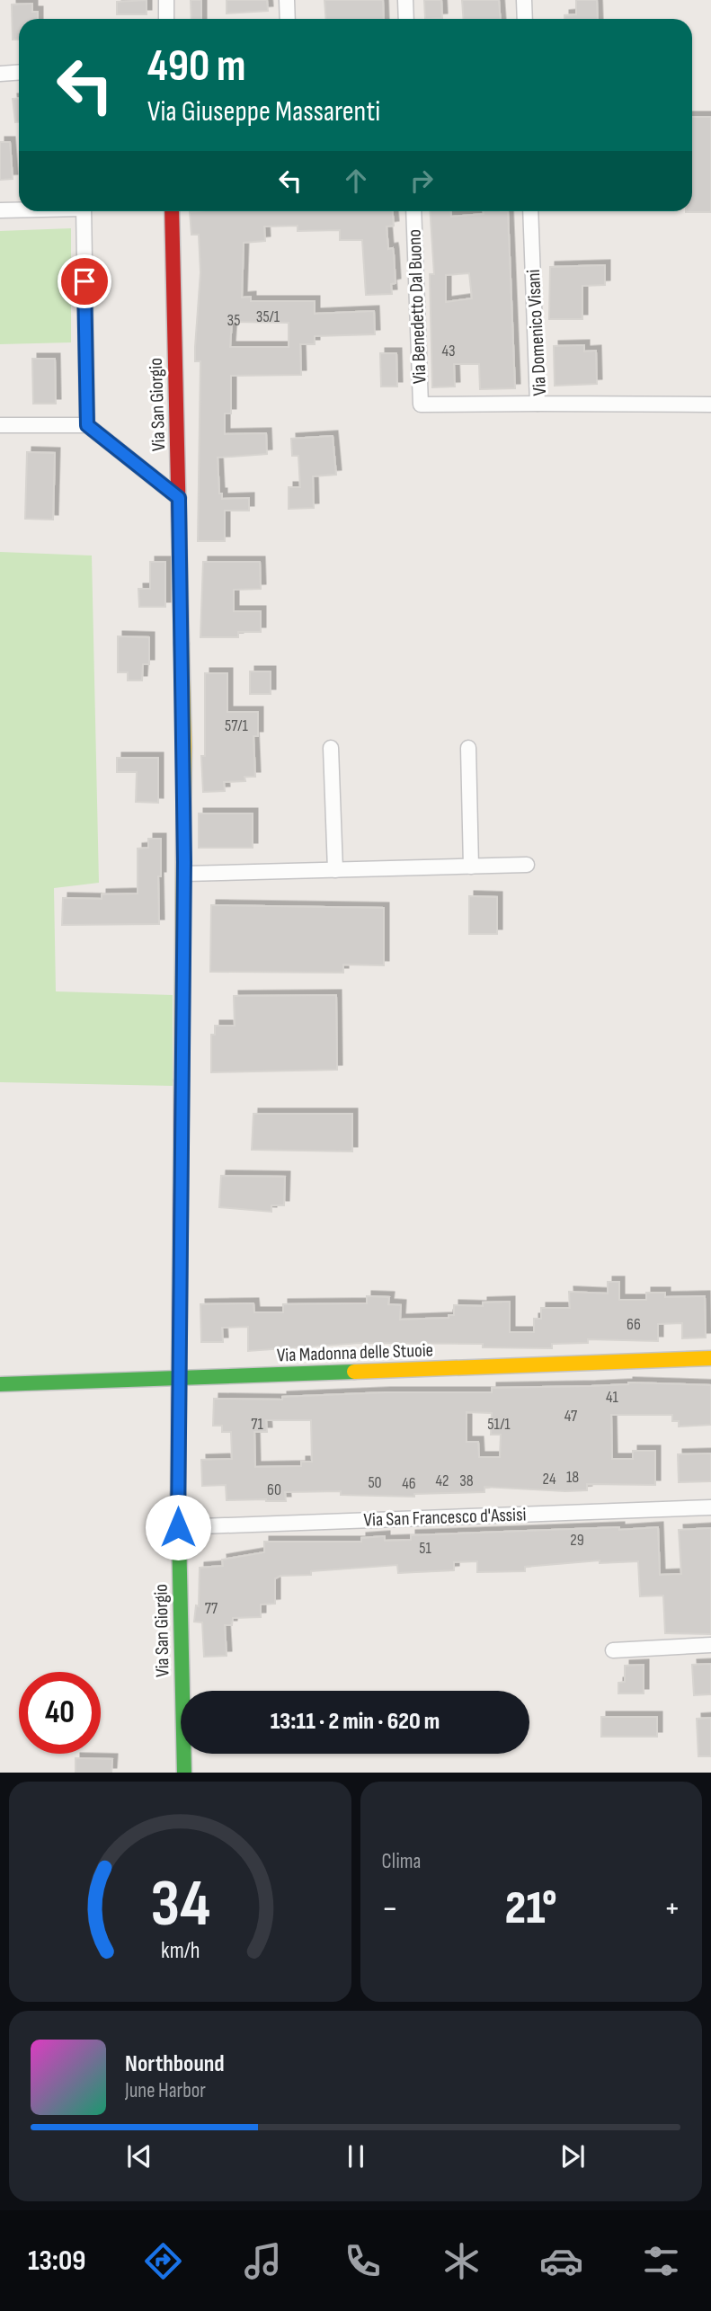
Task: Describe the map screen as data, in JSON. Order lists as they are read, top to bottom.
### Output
{
  "streets": {
    "street": [
      "Via Benedetto Dal Buono",
      "Via Domenico Visani",
      "Via San Giorgio",
      "Via Madonna delle Stuoie",
      "Via San Francesco d'Assisi"
    ]
  },
  "crossings": [
    ["Via Benedetto Dal Buono", "Via Domenico Visani"],
    ["Via San Giorgio", "Via Madonna delle Stuoie"],
    ["Via San Giorgio", "Via San Francesco d'Assisi"]
  ],
  "house_numbers": [
    "35/1",
    "35",
    "43",
    "57/1",
    "66",
    "41",
    "47",
    "71",
    "51/1",
    "18",
    "24",
    "42",
    "38",
    "50",
    "46",
    "60",
    "29",
    "51",
    "77"
  ],
  "page": {
    "turn": ["490 m", "Via Giuseppe Massarenti"],
    "limit": "40",
    "trip": "13:11 · 2 min · 620 m",
    "tile": "Clima",
    "heat": ["−", "21°", "+"],
    "song": ["Northbound", "June Harbor"],
    "tabs": "13:09",
    "gauge": ["34", "km/h"]
  }
}
